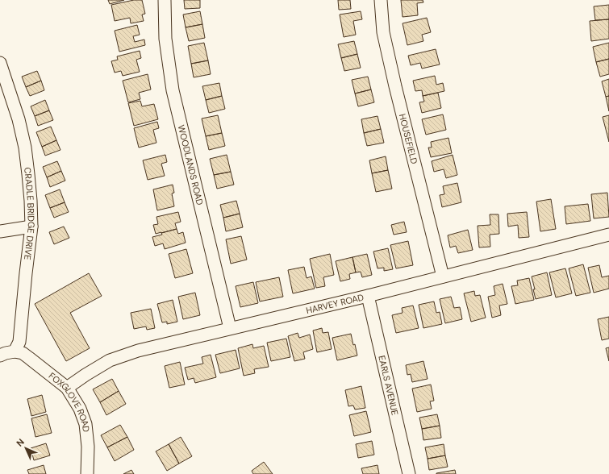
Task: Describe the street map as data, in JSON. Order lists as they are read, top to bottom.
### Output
{
  "streets": {
    "street": [
      "HOUSEFIELD",
      "WOODLANDS ROAD",
      "CRADLE BRIDGE DRIVE",
      "HARVEY ROAD",
      "EARLS AVENUE",
      "FOXGLOVE ROAD"
    ]
  },
  "crossings": [
    ["HOUSEFIELD", "HARVEY ROAD"],
    ["WOODLANDS ROAD", "HARVEY ROAD"],
    ["CRADLE BRIDGE DRIVE", "FOXGLOVE ROAD"],
    ["HARVEY ROAD", "EARLS AVENUE"],
    ["HARVEY ROAD", "FOXGLOVE ROAD"]
  ],
  "north": "top left"
}
